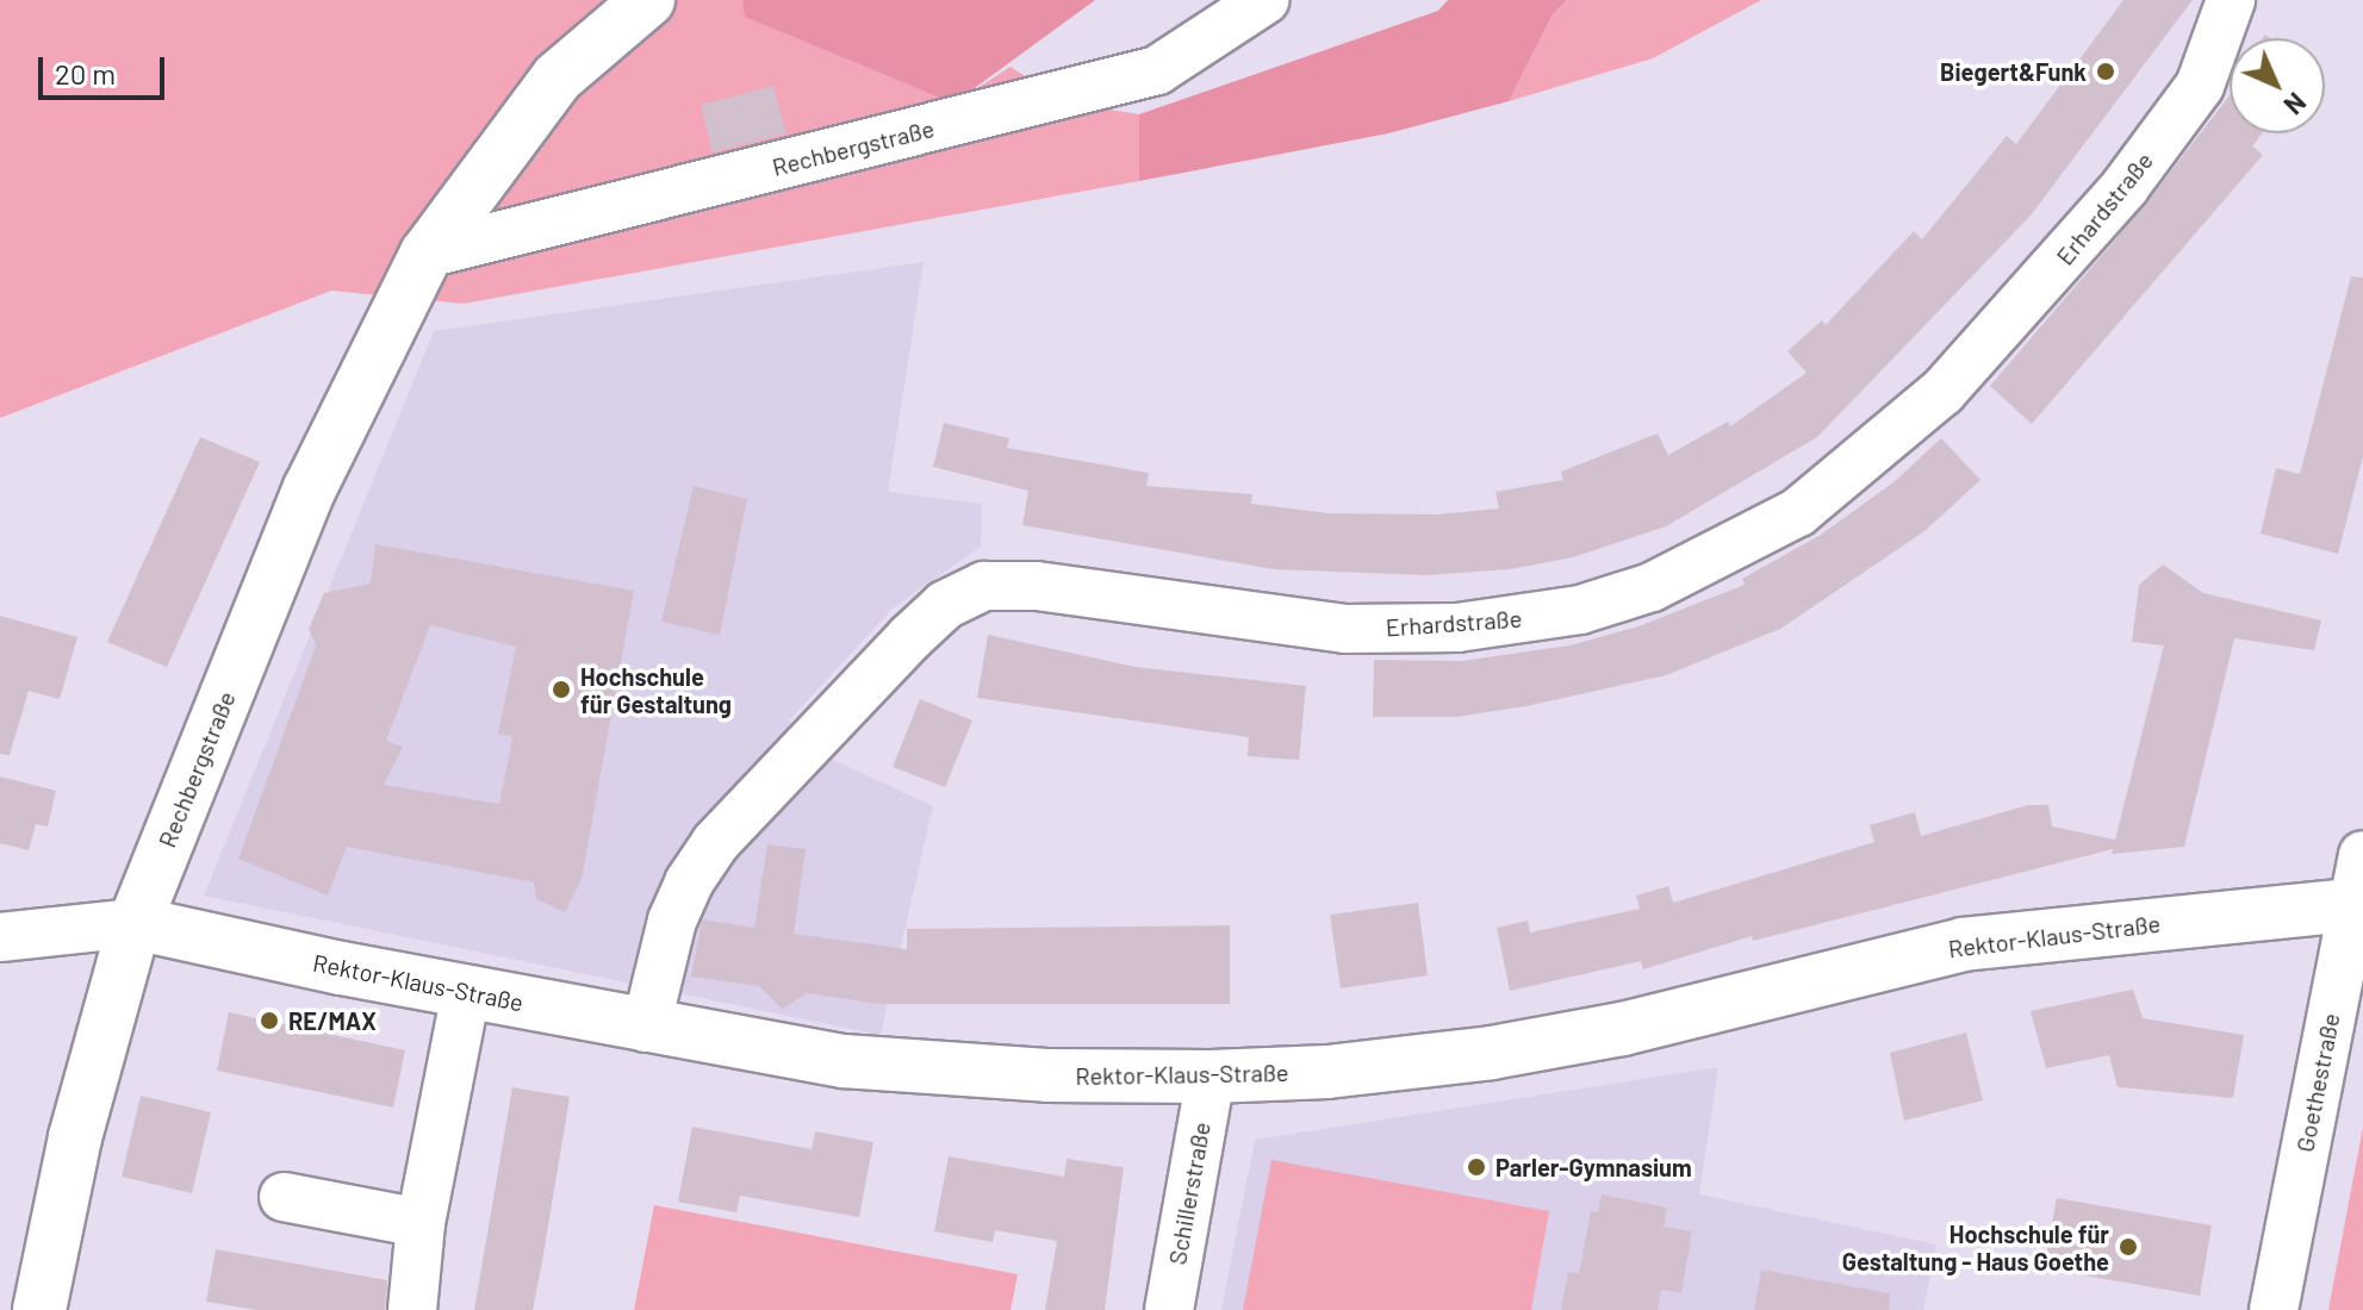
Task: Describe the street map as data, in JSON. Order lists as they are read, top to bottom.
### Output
{
  "streets": {
    "main road": ["Rechbergstraße", "Rektor-Klaus-Straße"],
    "street": ["Erhardstraße", "Goethestraße", "Schillerstraße"]
  },
  "crossings": [
    ["Rechbergstraße", "Rektor-Klaus-Straße"],
    ["Erhardstraße", "Rektor-Klaus-Straße"],
    ["Rektor-Klaus-Straße", "Goethestraße"],
    ["Rektor-Klaus-Straße", "Schillerstraße"]
  ],
  "places": [
    "Biegert&Funk",
    "Hochschule für Gestaltung",
    "RE/MAX",
    "Parler-Gymnasium",
    "Hochschule für Gestaltung - Haus Goethe"
  ],
  "scale_bar": "20 m",
  "north": "bottom right"
}
